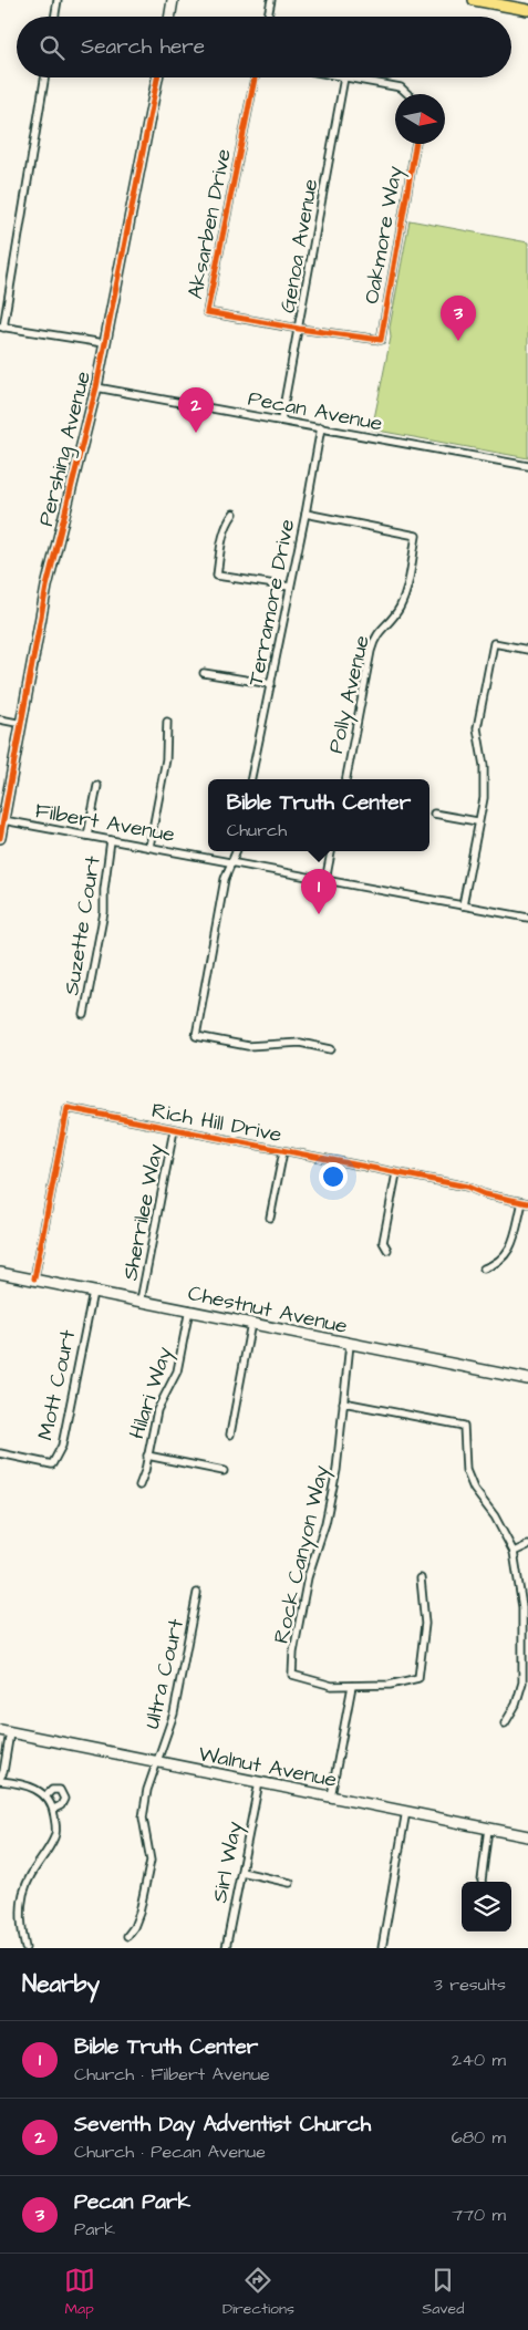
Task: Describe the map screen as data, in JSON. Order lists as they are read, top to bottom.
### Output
{
  "streets": {
    "street": [
      "Aksarben Drive",
      "Oakmore Way",
      "Genoa Avenue",
      "Pecan Avenue",
      "Pershing Avenue",
      "Terramore Drive",
      "Polly Avenue",
      "Filbert Avenue",
      "Suzette Court",
      "Rich Hill Drive",
      "Sherrilee Way",
      "Chestnut Avenue",
      "Mott Court",
      "Hilari Way",
      "Rock Canyon Way",
      "Ultra Court",
      "Walnut Avenue",
      "Sirl Way"
    ]
  },
  "crossings": [
    ["Aksarben Drive", "Oakmore Way"],
    ["Aksarben Drive", "Genoa Avenue"],
    ["Genoa Avenue", "Pecan Avenue"],
    ["Pecan Avenue", "Pershing Avenue"],
    ["Pecan Avenue", "Terramore Drive"],
    ["Pershing Avenue", "Filbert Avenue"],
    ["Terramore Drive", "Polly Avenue"],
    ["Filbert Avenue", "Suzette Court"],
    ["Rich Hill Drive", "Sherrilee Way"],
    ["Rich Hill Drive", "Chestnut Avenue"],
    ["Sherrilee Way", "Chestnut Avenue"],
    ["Chestnut Avenue", "Mott Court"],
    ["Chestnut Avenue", "Hilari Way"],
    ["Chestnut Avenue", "Rock Canyon Way"],
    ["Ultra Court", "Walnut Avenue"],
    ["Walnut Avenue", "Sirl Way"]
  ],
  "north": "right",
  "page": {
    "search": "Search here",
    "pins": ["3", "2", "1"],
    "popup": ["Bible Truth Center", "Church"],
    "heading": ["Nearby", "3 results"],
    "list": [
      {
        "mark": "1",
        "name": "Bible Truth Center",
        "note": "Church · Filbert Avenue",
        "value": "240 m"
      },
      {
        "mark": "2",
        "name": "Seventh Day Adventist Church",
        "note": "Church · Pecan Avenue",
        "value": "680 m"
      },
      {
        "mark": "3",
        "name": "Pecan Park",
        "note": "Park",
        "value": "770 m"
      }
    ],
    "nav": ["Map", "Directions", "Saved"]
  }
}
